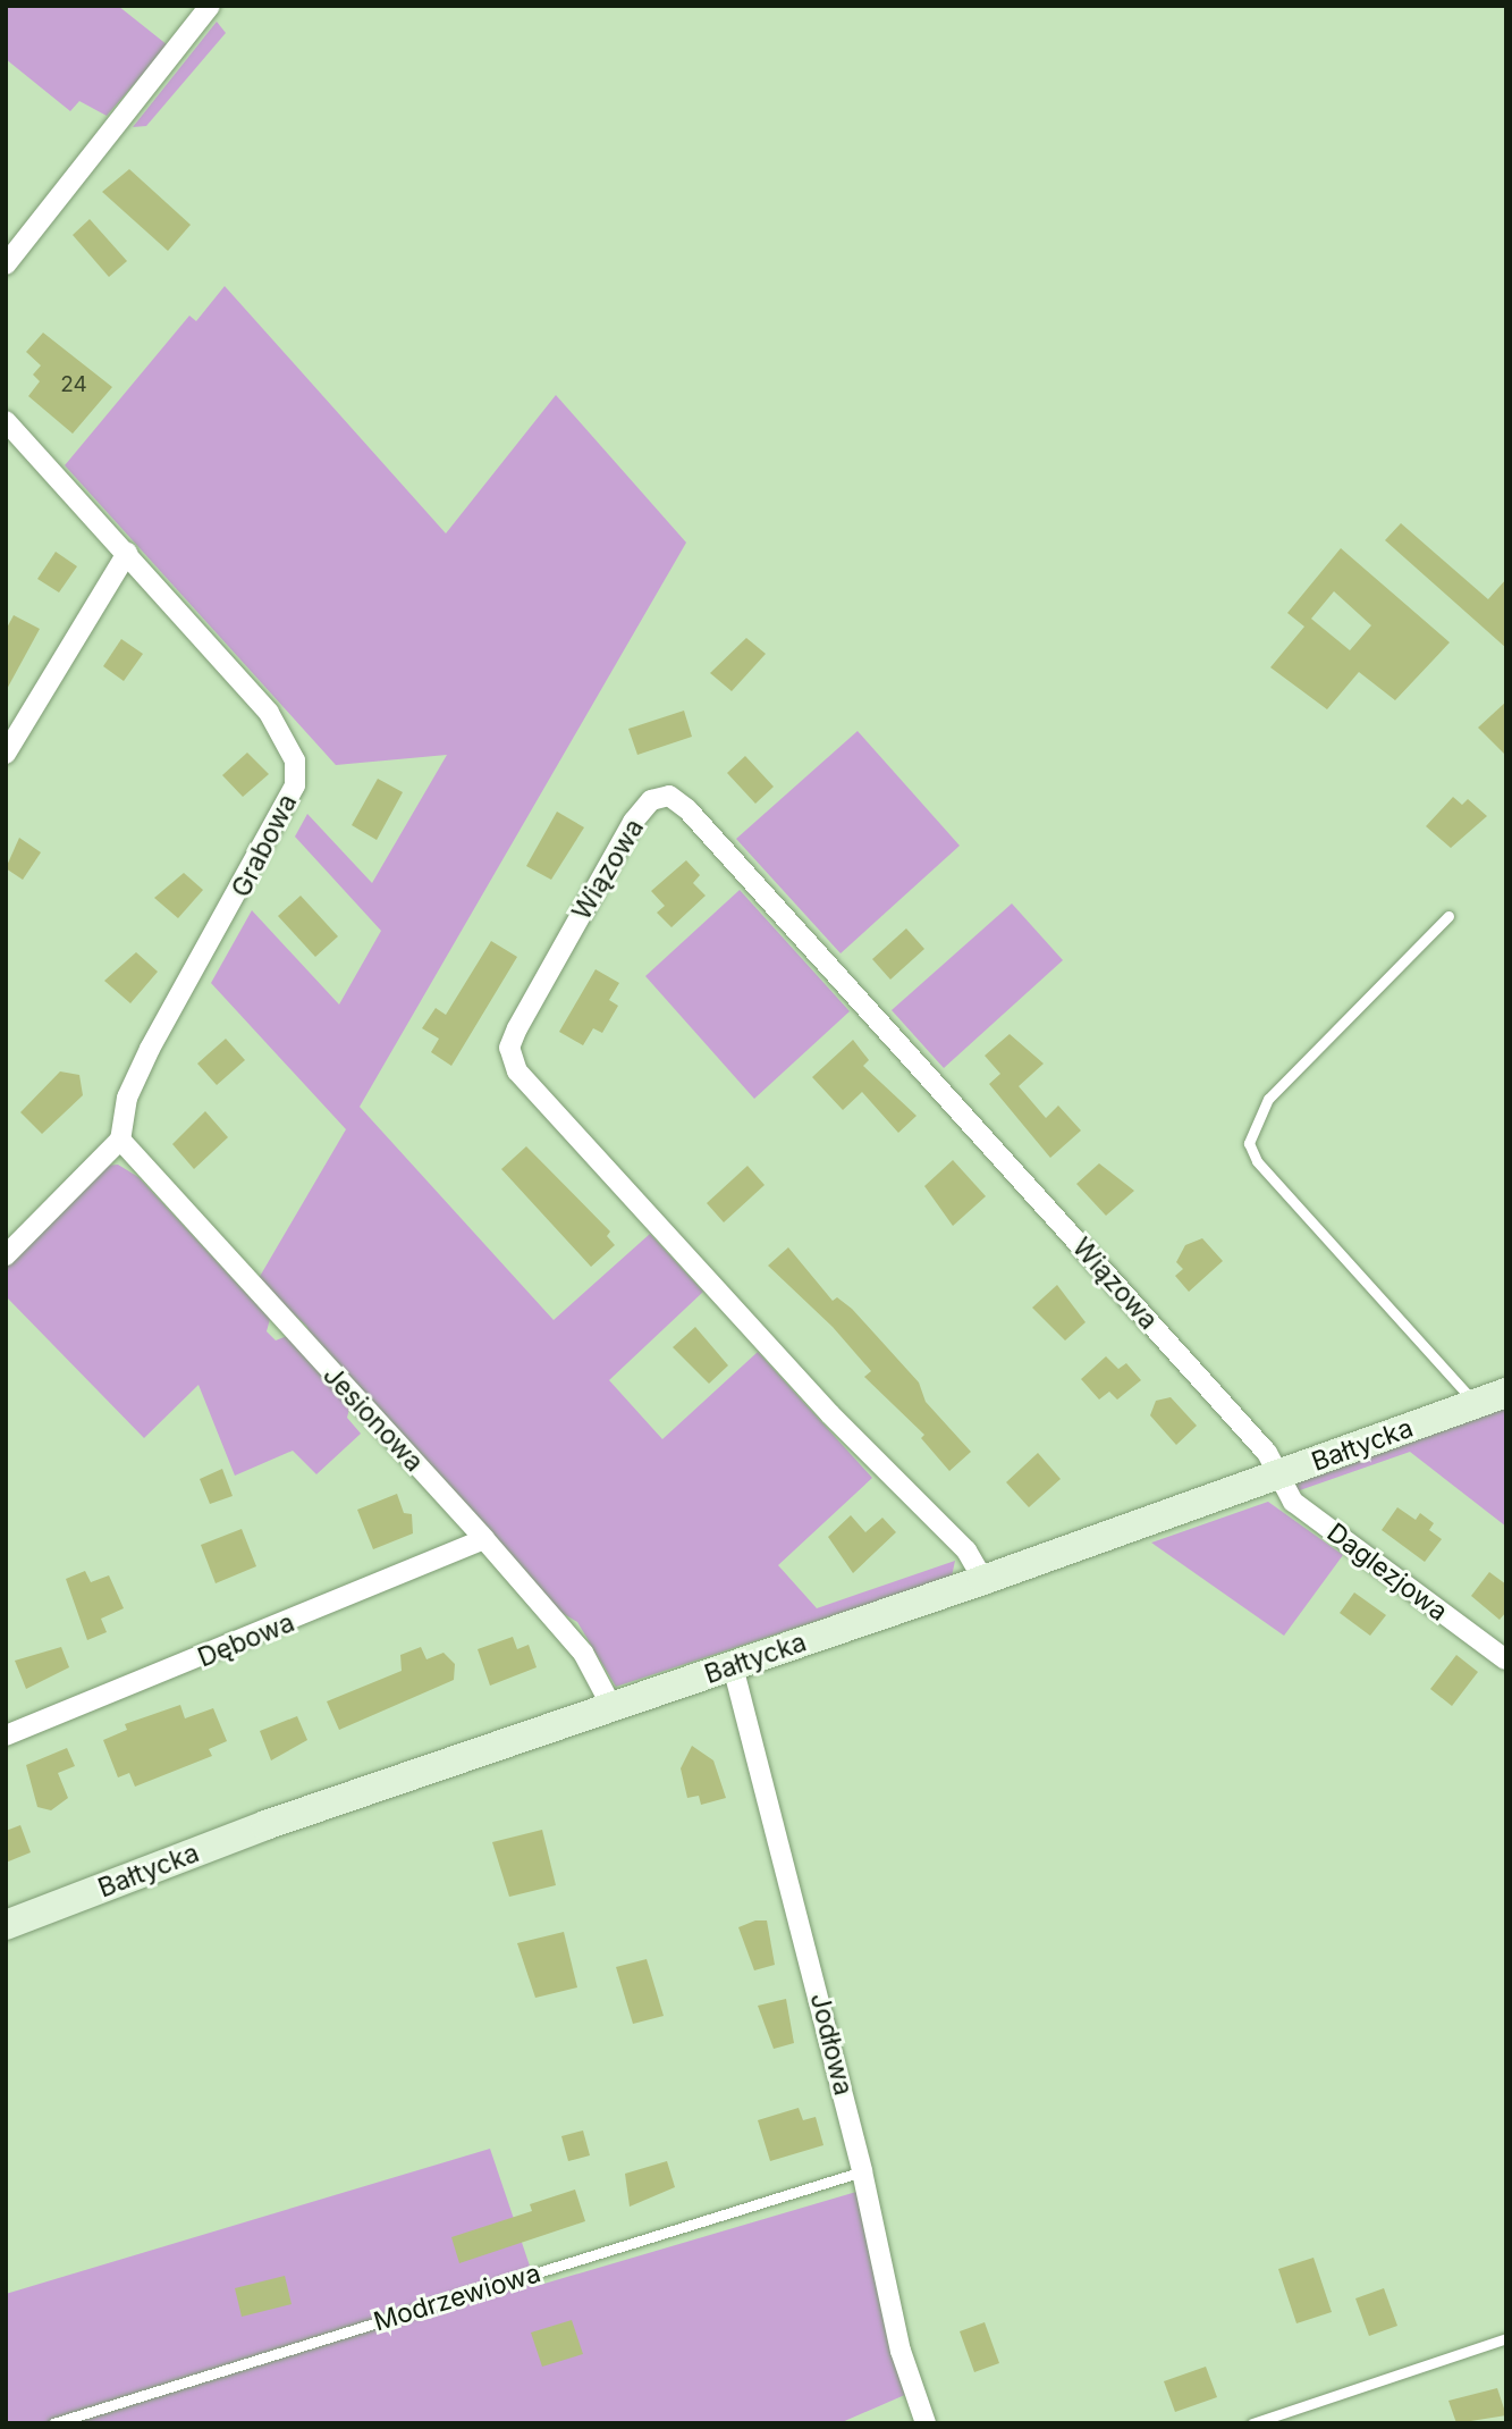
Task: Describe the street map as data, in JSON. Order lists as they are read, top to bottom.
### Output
{
  "streets": {
    "street": [
      "Grabowa",
      "Wiązowa",
      "Jesionowa",
      "Bałtycka",
      "Daglezjowa",
      "Dębowa",
      "Jodłowa"
    ],
    "lane": ["Modrzewiowa"]
  },
  "crossings": [
    ["Grabowa", "Jesionowa"],
    ["Wiązowa", "Bałtycka"],
    ["Wiązowa", "Daglezjowa"],
    ["Jesionowa", "Bałtycka"],
    ["Jesionowa", "Dębowa"],
    ["Bałtycka", "Daglezjowa"],
    ["Bałtycka", "Jodłowa"],
    ["Jodłowa", "Modrzewiowa"]
  ],
  "house_numbers": ["24"]
}
